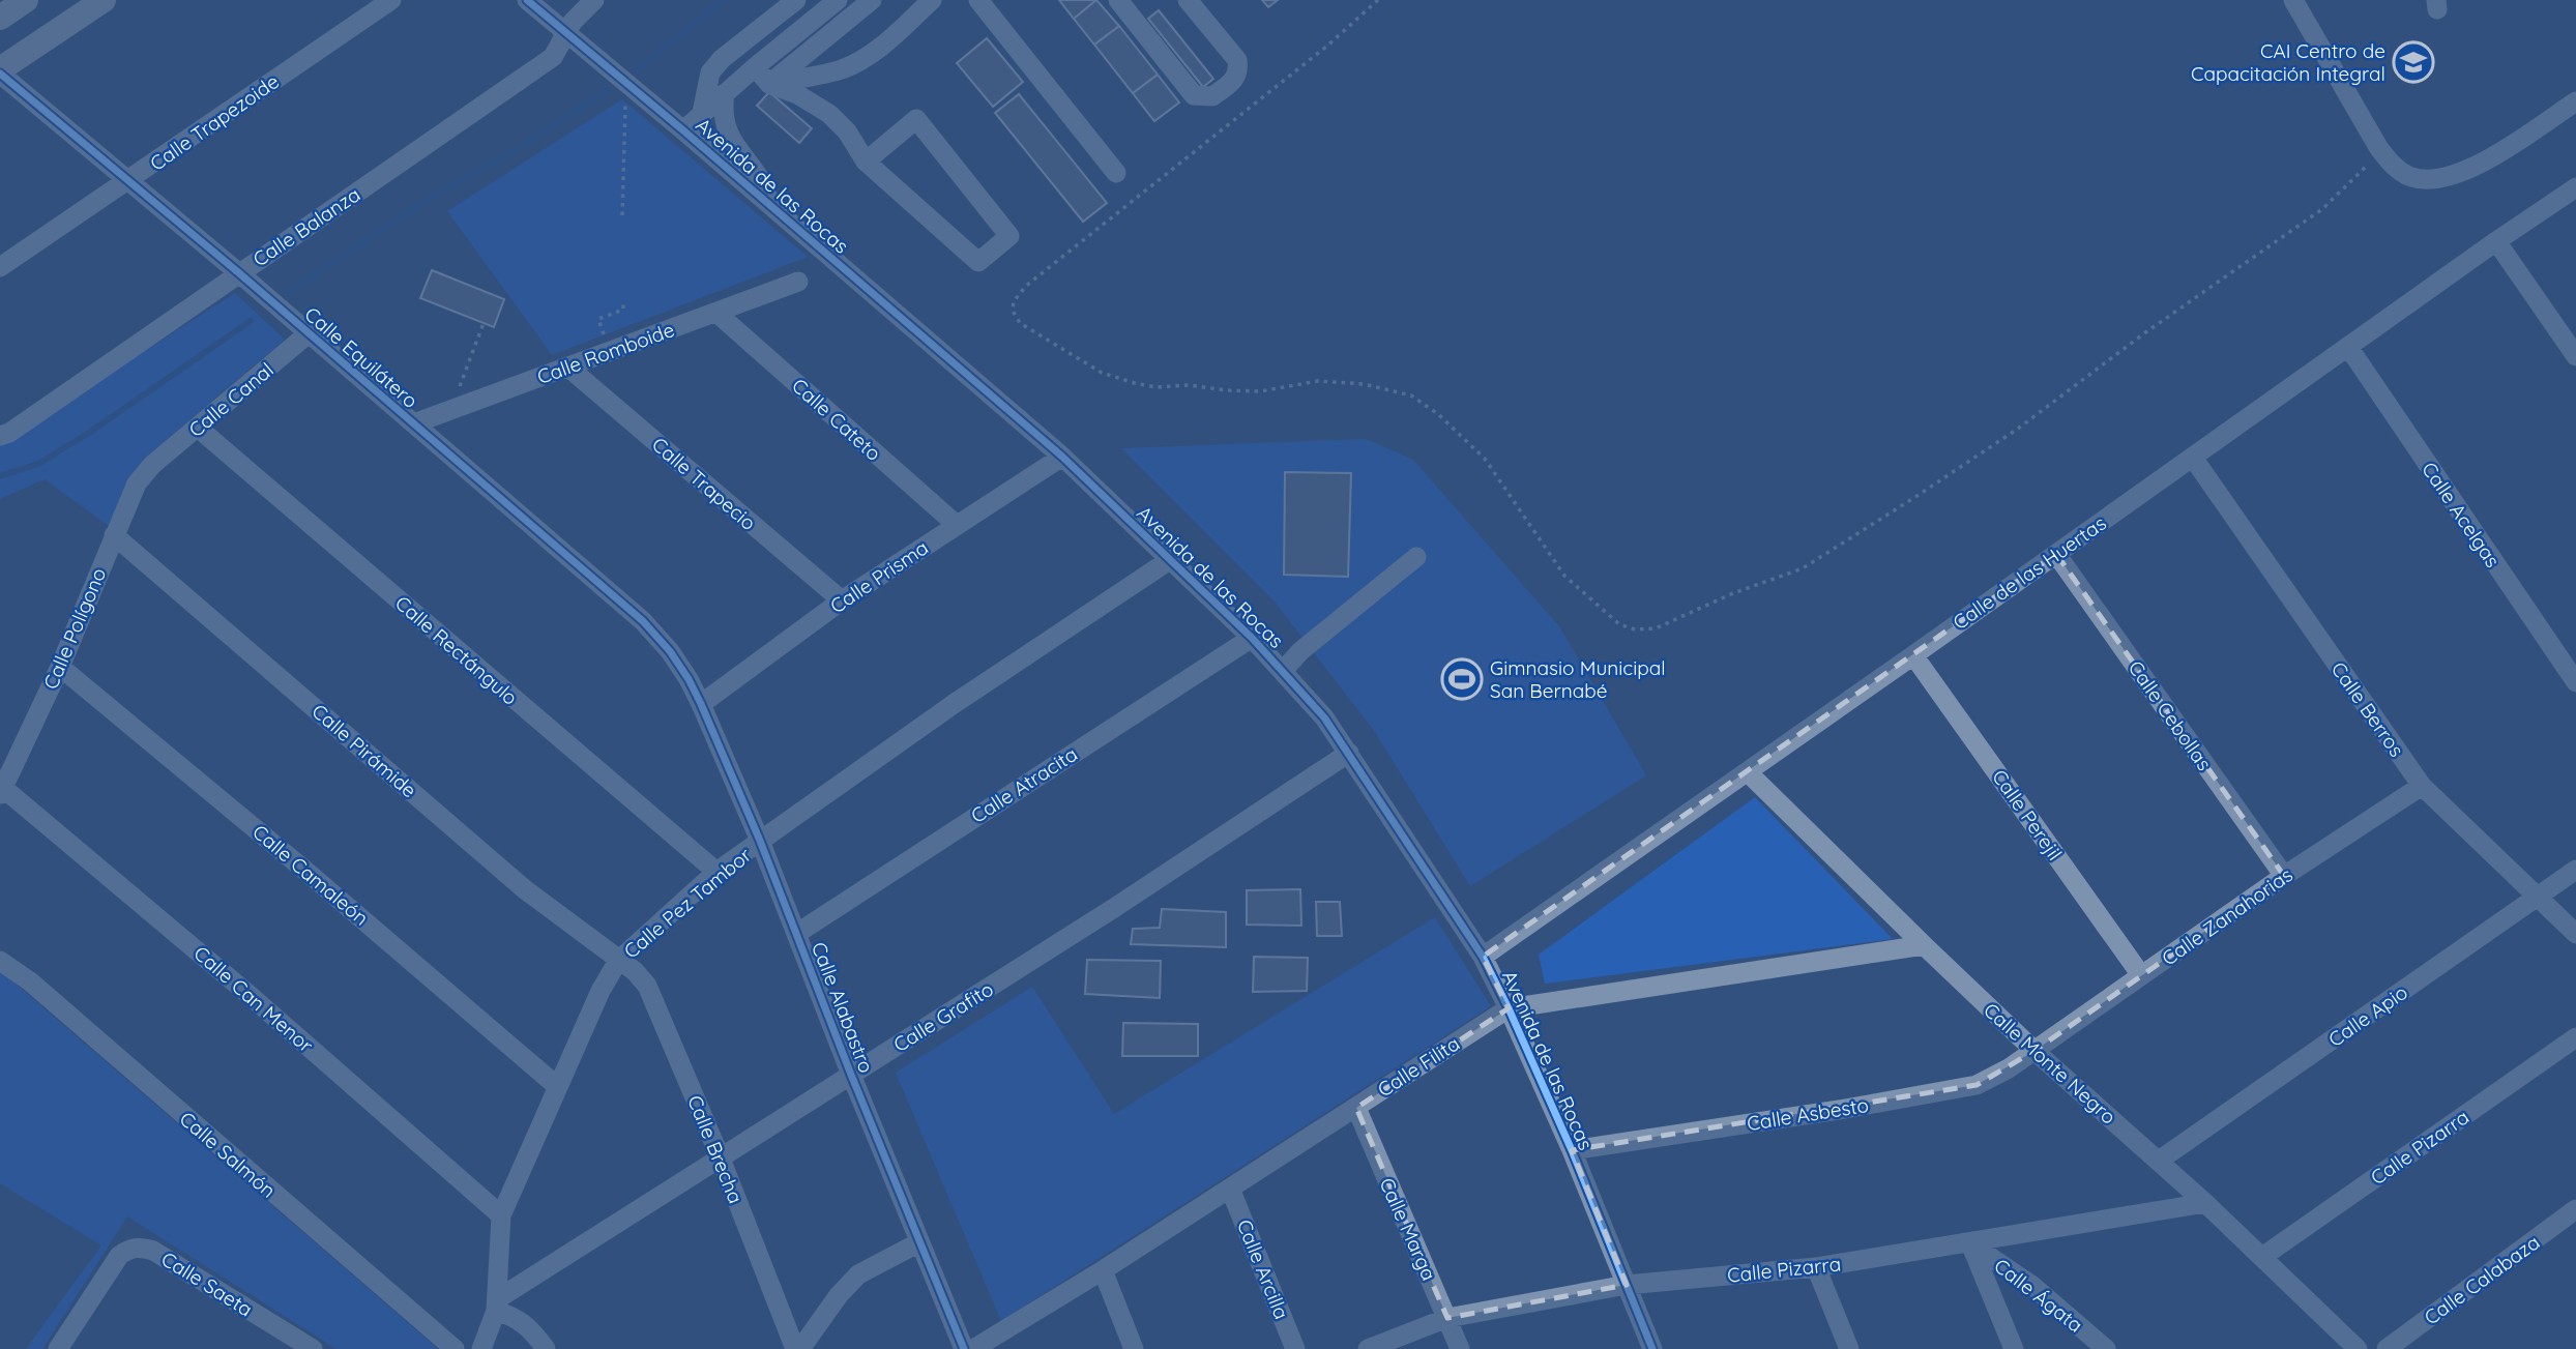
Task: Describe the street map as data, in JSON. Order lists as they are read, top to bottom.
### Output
{
  "streets": {
    "street": [
      "Calle Trapezoide",
      "Avenida de las Rocas",
      "Calle Balanza",
      "Calle Romboide",
      "Calle Equilátero",
      "Calle Canal",
      "Calle Cateto",
      "Calle Trapecio",
      "Calle Acelgas",
      "Calle de las Huertas",
      "Calle Prisma",
      "Calle Polígono",
      "Calle Rectángulo",
      "Calle Berros",
      "Calle Cebollas",
      "Calle Pirámide",
      "Calle Atracita",
      "Calle Perejil",
      "Calle Camaleón",
      "Calle Pez Tambor",
      "Calle Zanahorias",
      "Calle Can Menor",
      "Calle Alabastro",
      "Calle Apio",
      "Calle Grafito",
      "Calle Monte Negro",
      "Calle Filita",
      "Calle Asbesto",
      "Calle Pizarra",
      "Calle Brecha",
      "Calle Salmón",
      "Calle Marga",
      "Calle Arcilla",
      "Calle Calabaza",
      "Calle Saeta",
      "Calle Ágata"
    ]
  },
  "crossings": [
    ["Calle Trapezoide", "Calle Equilátero"],
    ["Avenida de las Rocas", "Calle Balanza"],
    ["Avenida de las Rocas", "Calle de las Huertas"],
    ["Avenida de las Rocas", "Calle Prisma"],
    ["Avenida de las Rocas", "Calle Atracita"],
    ["Avenida de las Rocas", "Calle Pez Tambor"],
    ["Avenida de las Rocas", "Calle Grafito"],
    ["Avenida de las Rocas", "Calle Filita"],
    ["Avenida de las Rocas", "Calle Asbesto"],
    ["Avenida de las Rocas", "Calle Pizarra"],
    ["Calle Balanza", "Calle Equilátero"],
    ["Calle Romboide", "Calle Equilátero"],
    ["Calle Romboide", "Calle Cateto"],
    ["Calle Romboide", "Calle Trapecio"],
    ["Calle Equilátero", "Calle Canal"],
    ["Calle Equilátero", "Calle Alabastro"],
    ["Calle Canal", "Calle Polígono"],
    ["Calle Canal", "Calle Rectángulo"],
    ["Calle Cateto", "Calle Prisma"],
    ["Calle Trapecio", "Calle Prisma"],
    ["Calle Acelgas", "Calle de las Huertas"],
    ["Calle de las Huertas", "Calle Berros"],
    ["Calle de las Huertas", "Calle Cebollas"],
    ["Calle de las Huertas", "Calle Perejil"],
    ["Calle de las Huertas", "Calle Monte Negro"],
    ["Calle Prisma", "Calle Alabastro"],
    ["Calle Polígono", "Calle Pirámide"],
    ["Calle Polígono", "Calle Camaleón"],
    ["Calle Polígono", "Calle Can Menor"],
    ["Calle Rectángulo", "Calle Pez Tambor"],
    ["Calle Berros", "Calle Zanahorias"],
    ["Calle Berros", "Calle Apio"],
    ["Calle Cebollas", "Calle Zanahorias"],
    ["Calle Pirámide", "Calle Pez Tambor"],
    ["Calle Pirámide", "Calle Brecha"],
    ["Calle Atracita", "Calle Alabastro"],
    ["Calle Perejil", "Calle Zanahorias"],
    ["Calle Camaleón", "Calle Pez Tambor"],
    ["Calle Pez Tambor", "Calle Can Menor"],
    ["Calle Pez Tambor", "Calle Alabastro"],
    ["Calle Pez Tambor", "Calle Grafito"],
    ["Calle Pez Tambor", "Calle Brecha"],
    ["Calle Zanahorias", "Calle Monte Negro"],
    ["Calle Zanahorias", "Calle Asbesto"],
    ["Calle Alabastro", "Calle Grafito"],
    ["Calle Apio", "Calle Monte Negro"],
    ["Calle Grafito", "Calle Brecha"],
    ["Calle Monte Negro", "Calle Filita"],
    ["Calle Monte Negro", "Calle Asbesto"],
    ["Calle Monte Negro", "Calle Pizarra"],
    ["Calle Filita", "Calle Marga"],
    ["Calle Filita", "Calle Arcilla"],
    ["Calle Pizarra", "Calle Marga"],
    ["Calle Pizarra", "Calle Ágata"]
  ],
  "places": {
    "school or university": ["CAI Centro de Capacitación Integral"],
    "sports": ["Gimnasio Municipal San Bernabé"]
  }
}
